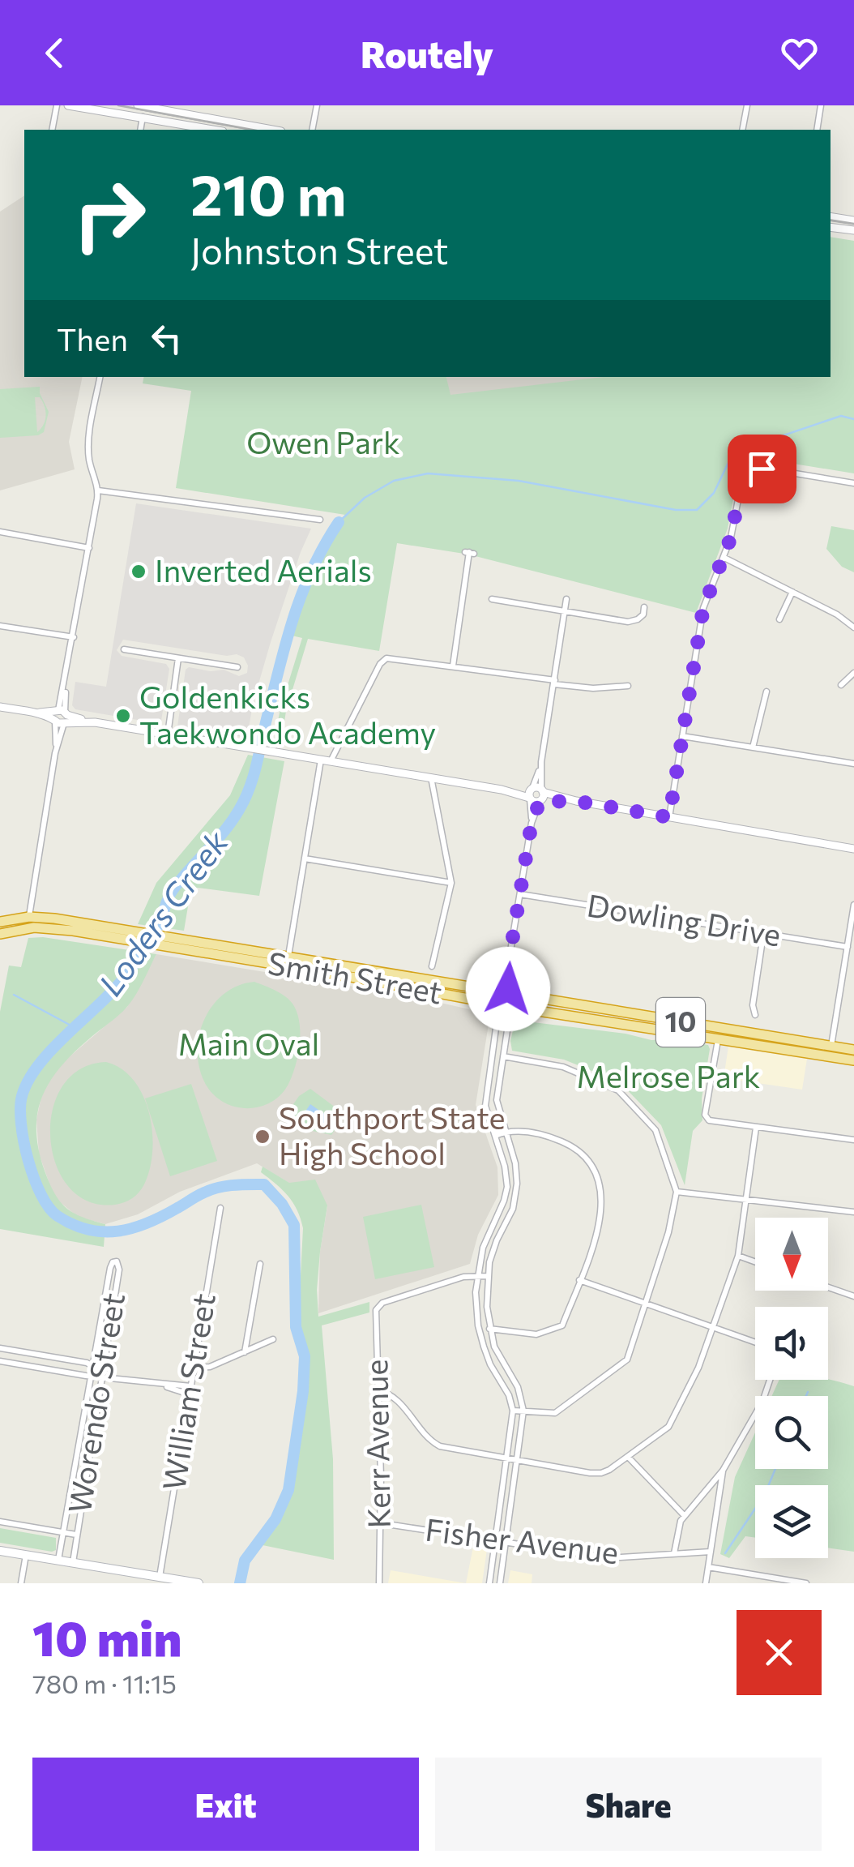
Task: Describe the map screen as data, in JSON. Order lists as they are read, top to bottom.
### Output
{
  "streets": {
    "highway": ["Smith Street", "10"],
    "street": [
      "Dowling Drive",
      "William Street",
      "Worendo Street",
      "Kerr Avenue",
      "Fisher Avenue"
    ]
  },
  "crossings": [
    ["Kerr Avenue", "Fisher Avenue"]
  ],
  "water": ["Loders Creek"],
  "parks": ["Owen Park", "Main Oval", "Melrose Park"],
  "places": ["Inverted Aerials", "Goldenkicks Taekwondo Academy", "Southport State High School"],
  "north": "bottom",
  "page": {
    "header": "Routely",
    "turn": ["210 m", "Johnston Street"],
    "then": "Then",
    "heading": ["10 min", "780 m · 11:15"],
    "buttons": ["Exit", "Share"]
  }
}
